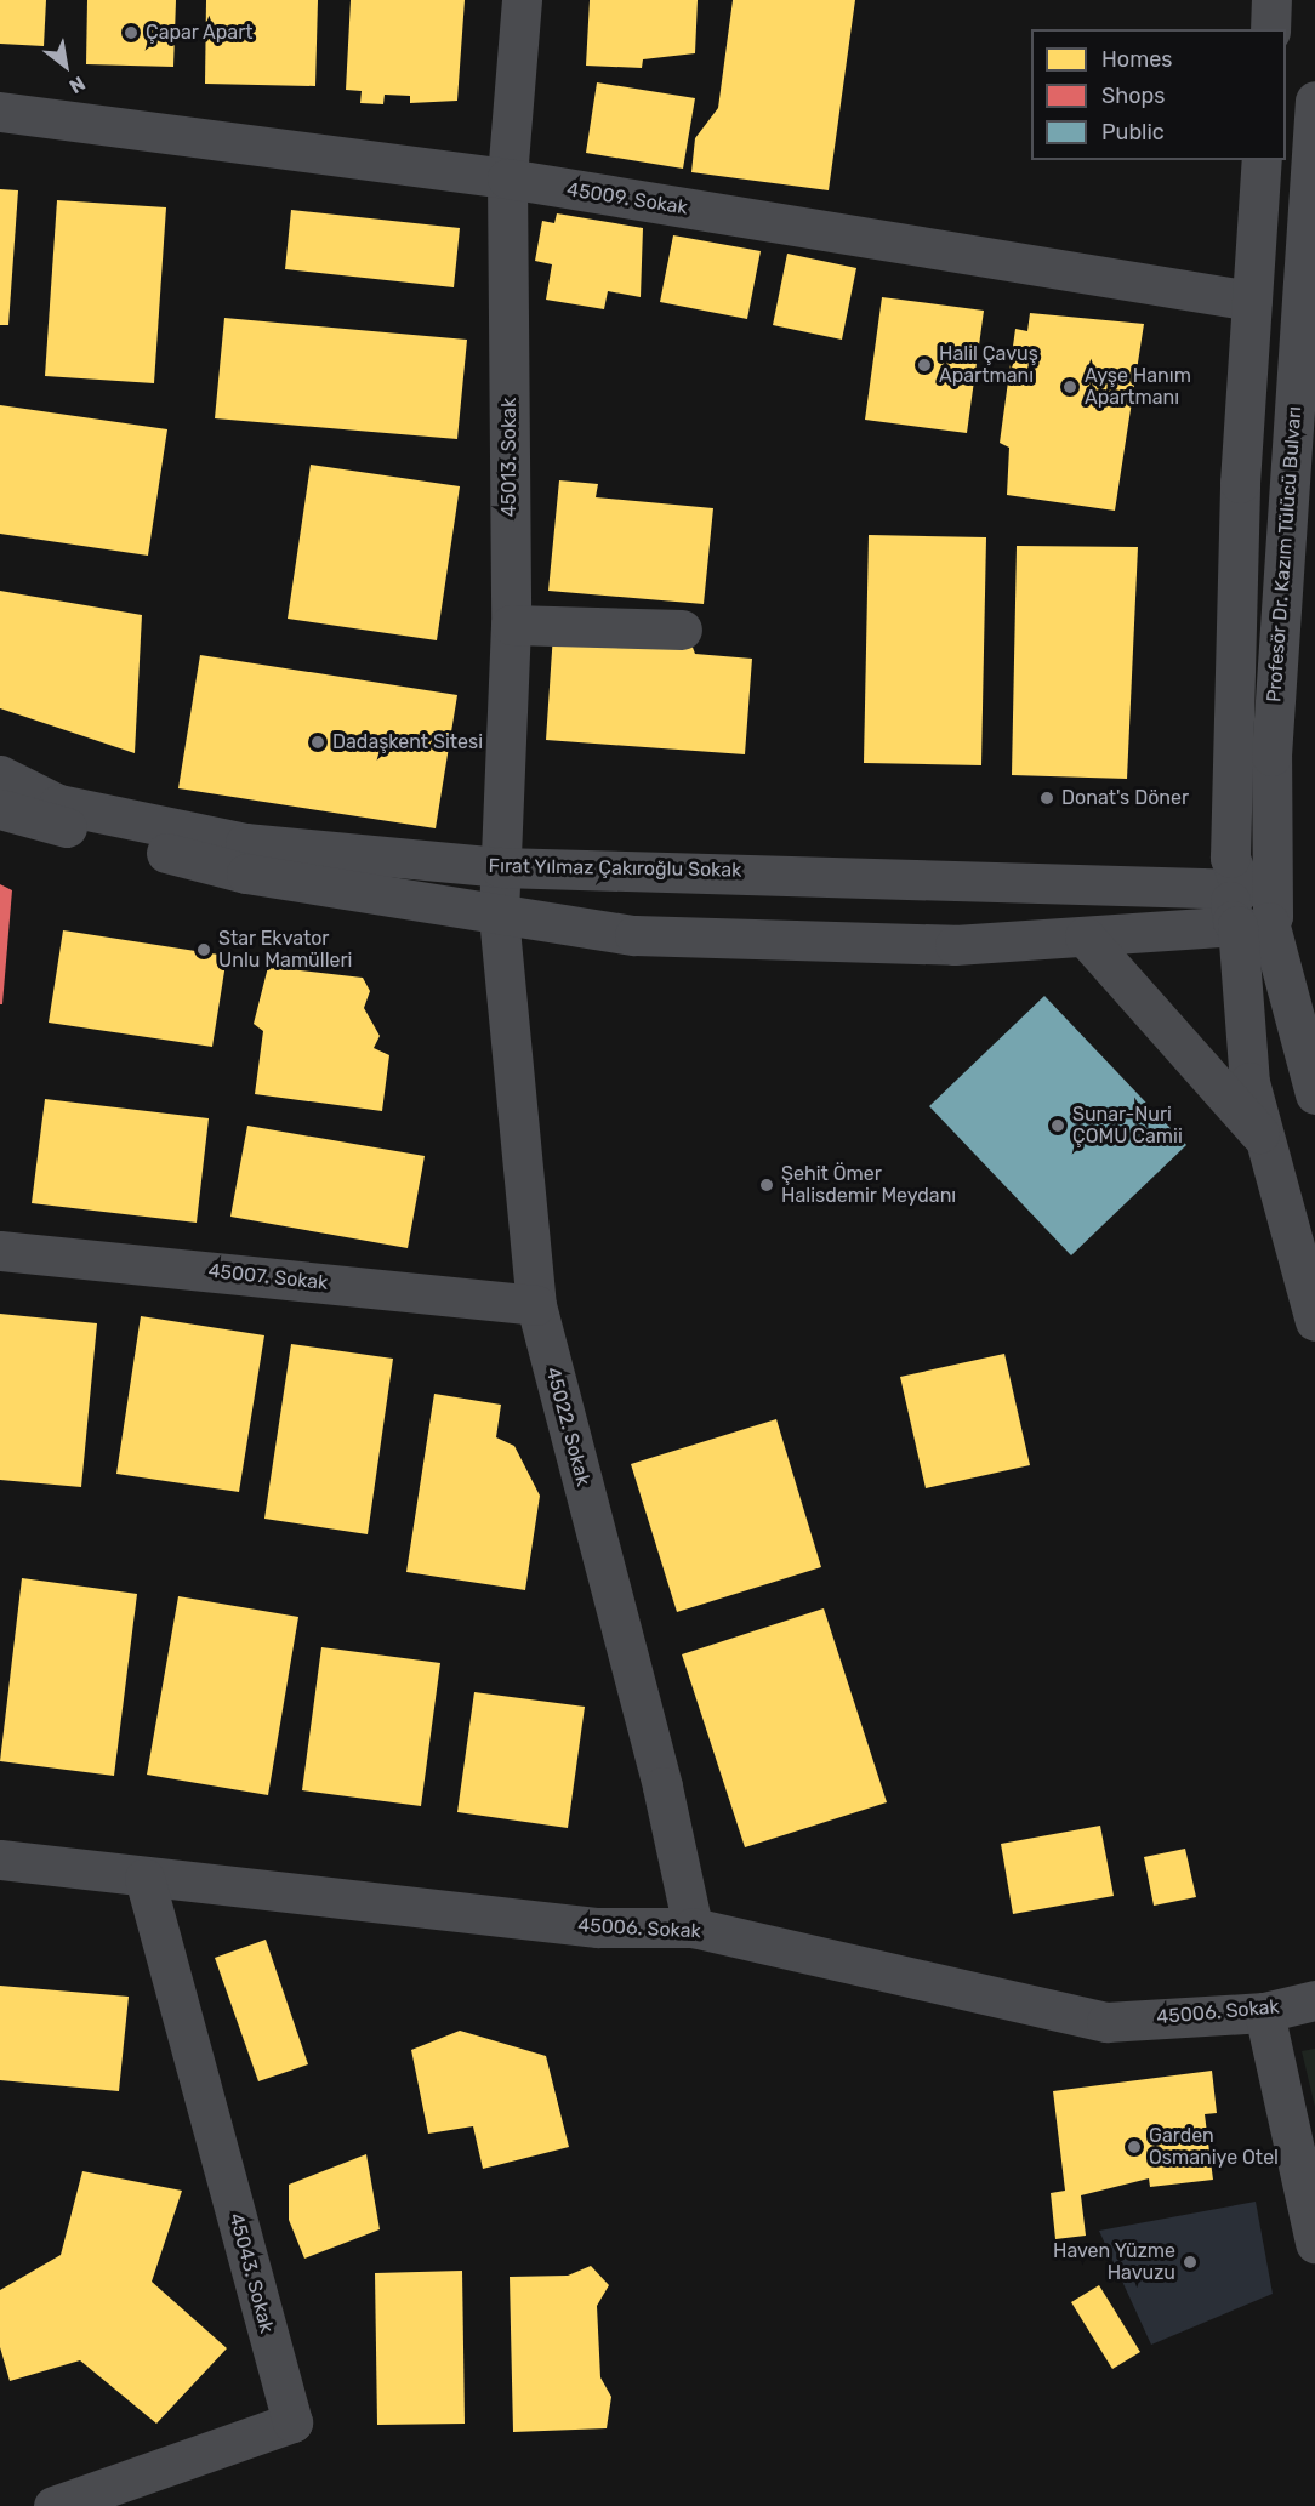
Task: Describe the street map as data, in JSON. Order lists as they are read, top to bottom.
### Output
{
  "streets": {
    "street": [
      "45009. Sokak",
      "45013. Sokak",
      "Profesör Dr. Kazım Tülücü Bulvarı",
      "Fırat Yılmaz Çakıroğlu Sokak",
      "45007. Sokak",
      "45022. Sokak",
      "45006. Sokak",
      "45043. Sokak"
    ]
  },
  "crossings": [
    ["45009. Sokak", "45013. Sokak"],
    ["45009. Sokak", "Profesör Dr. Kazım Tülücü Bulvarı"],
    ["45013. Sokak", "Fırat Yılmaz Çakıroğlu Sokak"],
    ["45013. Sokak", "45022. Sokak"],
    ["Profesör Dr. Kazım Tülücü Bulvarı", "Fırat Yılmaz Çakıroğlu Sokak"],
    ["45007. Sokak", "45022. Sokak"],
    ["45022. Sokak", "45006. Sokak"],
    ["45006. Sokak", "45043. Sokak"]
  ],
  "places": [
    "Çapar Apart",
    "Halil Çavuş Apartmanı",
    "Ayşe Hanım Apartmanı",
    "Dadaşkent Sitesi",
    "Donat's Döner",
    "Star Ekvator Unlu Mamülleri",
    "Sunar-Nuri ÇOMU Camii",
    "Şehit Ömer Halisdemir Meydanı",
    "Garden Osmaniye Otel",
    "Haven Yüzme Havuzu"
  ],
  "legend": ["Homes", "Shops", "Public"],
  "north": "bottom right"
}
